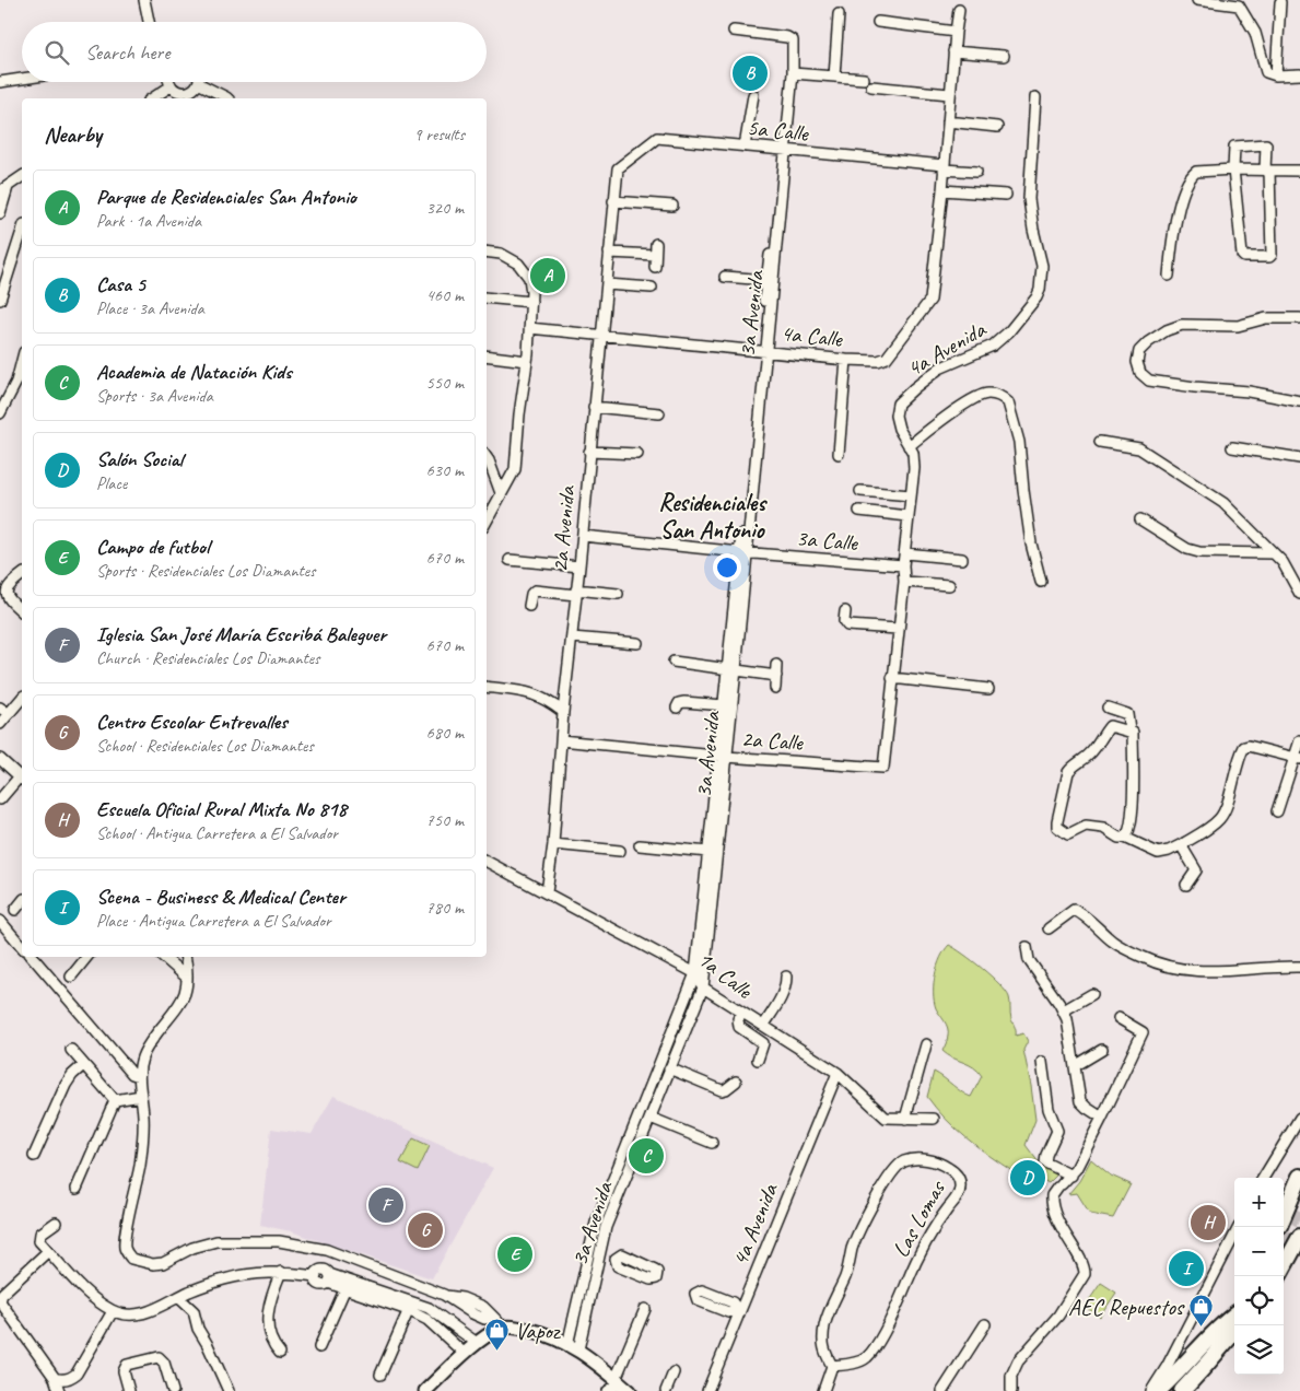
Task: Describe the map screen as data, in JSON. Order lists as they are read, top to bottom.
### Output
{
  "streets": {
    "street": [
      "5a Calle",
      "3a Avenida",
      "4a Calle",
      "4a Avenida",
      "2a Avenida",
      "3a Calle",
      "2a Calle",
      "1a Calle",
      "Las Lomas"
    ]
  },
  "crossings": [
    ["5a Calle", "3a Avenida"],
    ["5a Calle", "2a Avenida"],
    ["3a Avenida", "4a Calle"],
    ["3a Avenida", "3a Calle"],
    ["3a Avenida", "2a Calle"],
    ["3a Avenida", "1a Calle"],
    ["4a Calle", "2a Avenida"],
    ["4a Avenida", "3a Calle"],
    ["4a Avenida", "2a Calle"],
    ["4a Avenida", "1a Calle"],
    ["2a Avenida", "3a Calle"],
    ["2a Avenida", "2a Calle"],
    ["2a Avenida", "1a Calle"]
  ],
  "districts": ["Residenciales San Antonio"],
  "places": {
    "shop": ["AEC Repuestos", "Vapoz"]
  },
  "page": {
    "search": "Search here",
    "pins": [
      "B",
      "A",
      "C",
      "D",
      "F",
      "H",
      "G",
      "E",
      "I"
    ],
    "heading": ["Nearby", "9 results"],
    "list": [
      {
        "mark": "A",
        "name": "Parque de Residenciales San Antonio",
        "note": "Park · 1a Avenida",
        "value": "320 m"
      },
      {
        "mark": "B",
        "name": "Casa 5",
        "note": "Place · 3a Avenida",
        "value": "460 m"
      },
      {
        "mark": "C",
        "name": "Academia de Natación Kids",
        "note": "Sports · 3a Avenida",
        "value": "550 m"
      },
      {
        "mark": "D",
        "name": "Salón Social",
        "note": "Place",
        "value": "630 m"
      },
      {
        "mark": "E",
        "name": "Campo de futbol",
        "note": "Sports · Residenciales Los Diamantes",
        "value": "670 m"
      },
      {
        "mark": "F",
        "name": "Iglesia San José María Escribá Baleguer",
        "note": "Church · Residenciales Los Diamantes",
        "value": "670 m"
      },
      {
        "mark": "G",
        "name": "Centro Escolar Entrevalles",
        "note": "School · Residenciales Los Diamantes",
        "value": "680 m"
      },
      {
        "mark": "H",
        "name": "Escuela Oficial Rural Mixta No 818",
        "note": "School · Antigua Carretera a El Salvador",
        "value": "750 m"
      },
      {
        "mark": "I",
        "name": "Scena - Business & Medical Center",
        "note": "Place · Antigua Carretera a El Salvador",
        "value": "780 m"
      }
    ],
    "map_buttons": ["+", "−"]
  }
}
